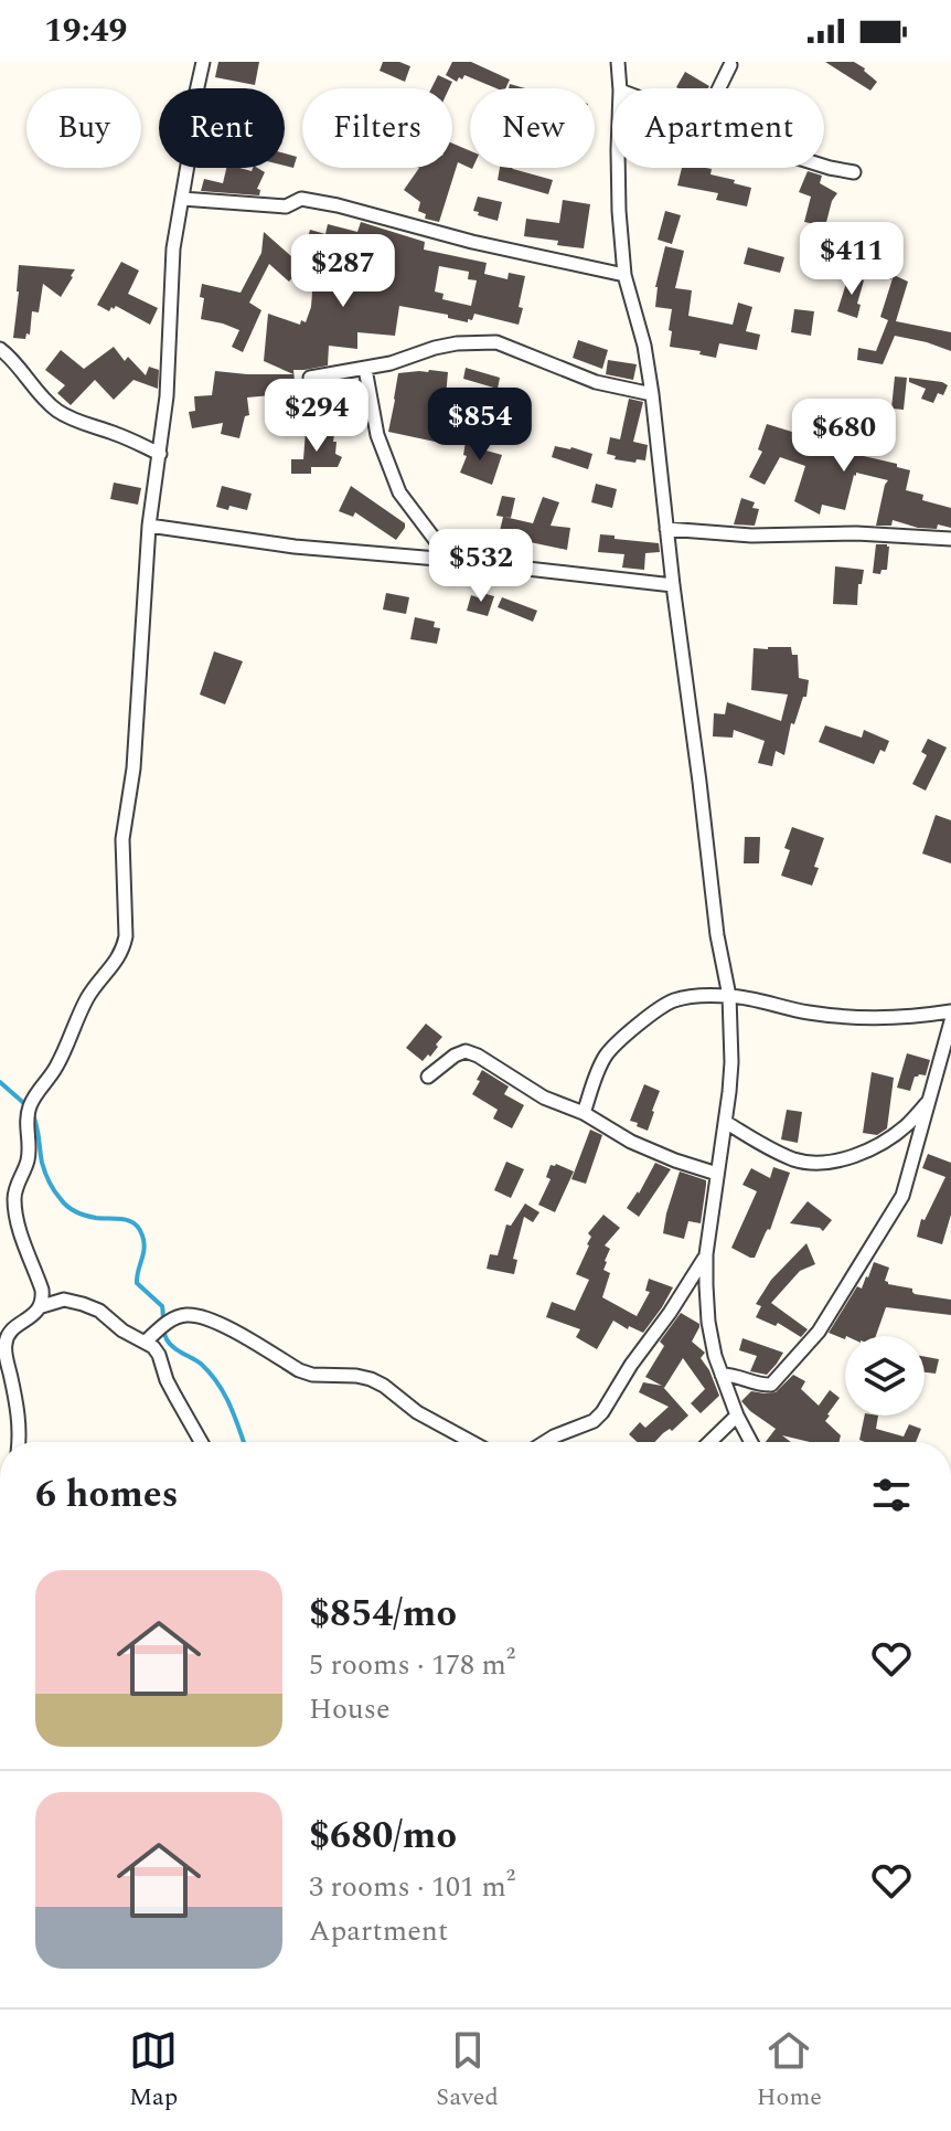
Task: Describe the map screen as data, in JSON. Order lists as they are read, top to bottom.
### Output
{
  "page": {
    "status": "19:49",
    "chip": [
      "Buy",
      "Rent",
      "Filters",
      "New",
      "Apartment"
    ],
    "price": [
      "$411",
      "$287",
      "$294",
      "$854",
      "$680",
      "$532"
    ],
    "heading": "6 homes",
    "list": [
      {
        "name": "$854/mo",
        "note": "5 rooms · 178 m² · House"
      },
      {
        "name": "$680/mo",
        "note": "3 rooms · 101 m² · Apartment"
      }
    ],
    "tabs": ["Map", "Saved", "Home"]
  }
}
